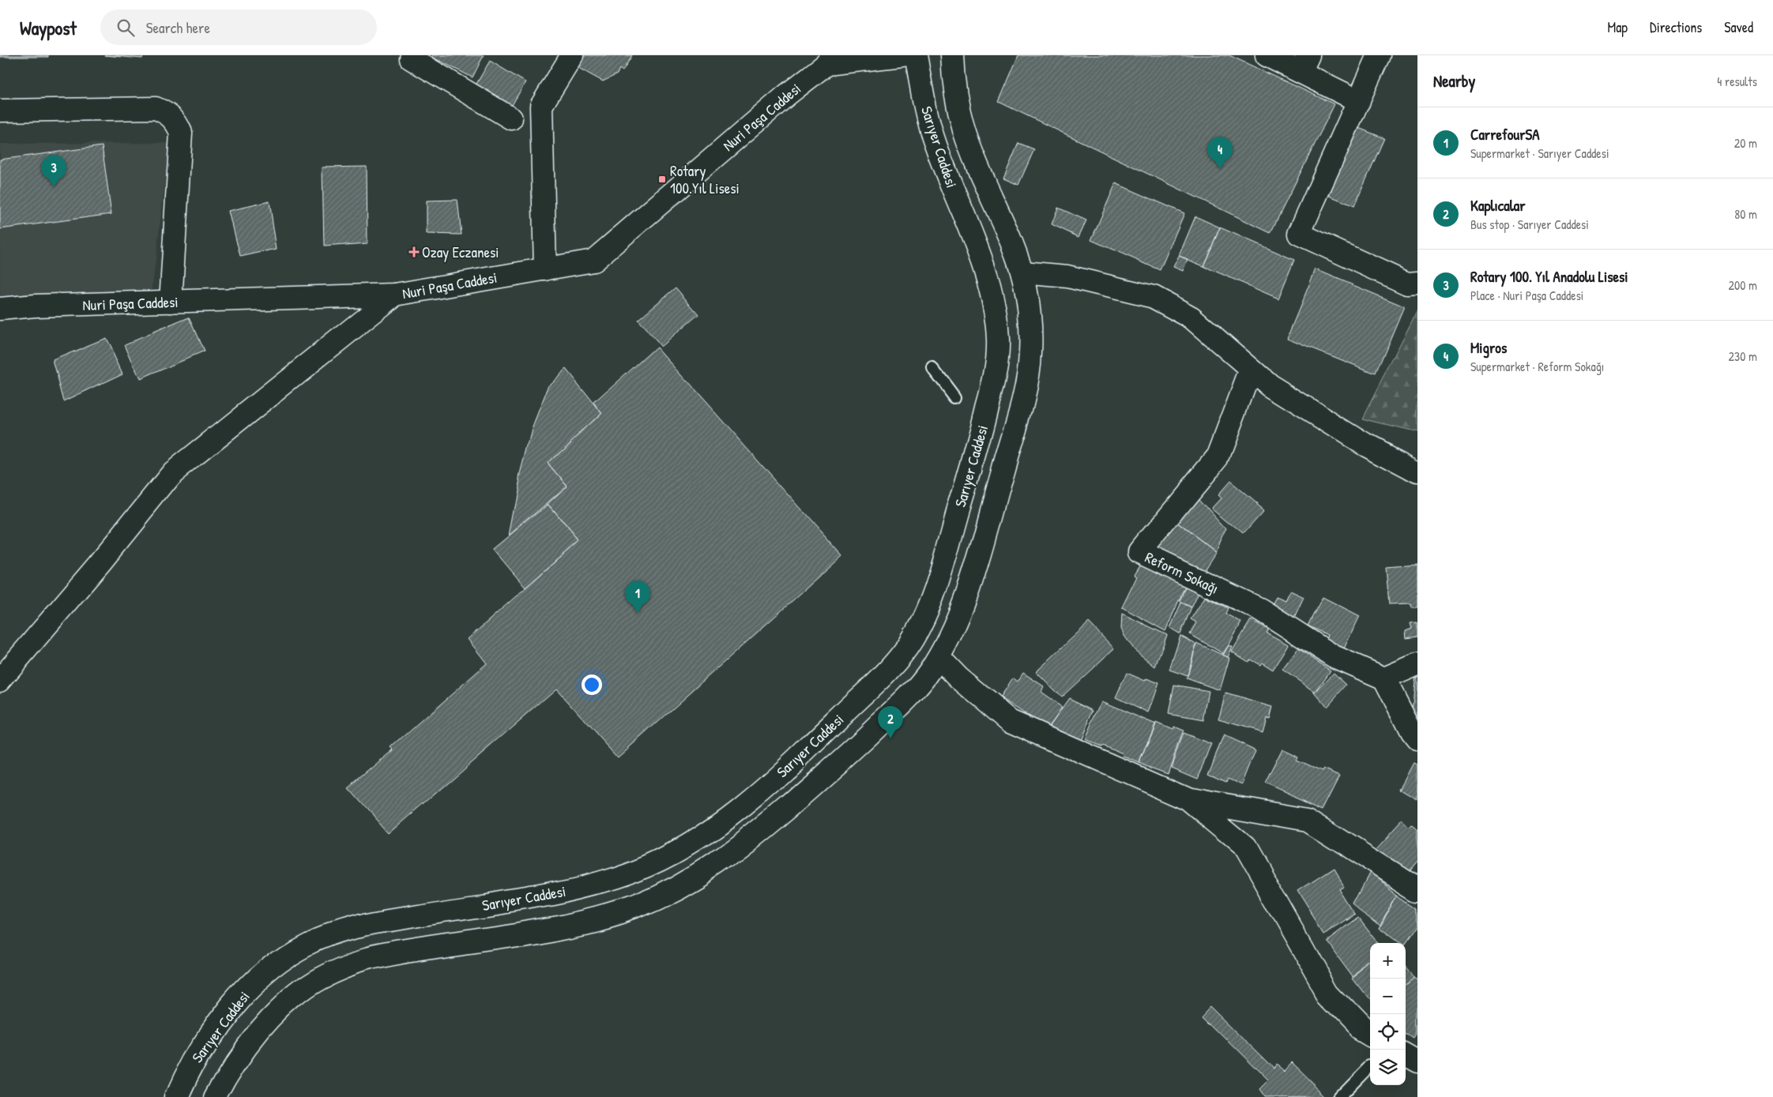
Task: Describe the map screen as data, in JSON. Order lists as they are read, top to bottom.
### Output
{
  "streets": {
    "street": ["Nuri Paşa Caddesi", "Sarıyer Caddesi", "Reform Sokağı"]
  },
  "places": {
    "transit": ["Rotary 100.Yıl Lisesi"],
    "health": ["Ozay Eczanesi"]
  },
  "page": {
    "header": "Waypost",
    "search": "Search here",
    "nav": ["Map", "Directions", "Saved"],
    "heading": ["Nearby", "4 results"],
    "list": [
      {
        "mark": "1",
        "name": "CarrefourSA",
        "note": "Supermarket · Sarıyer Caddesi",
        "value": "20 m"
      },
      {
        "mark": "2",
        "name": "Kaplıcalar",
        "note": "Bus stop · Sarıyer Caddesi",
        "value": "80 m"
      },
      {
        "mark": "3",
        "name": "Rotary 100. Yıl Anadolu Lisesi",
        "note": "Place · Nuri Paşa Caddesi",
        "value": "200 m"
      },
      {
        "mark": "4",
        "name": "Migros",
        "note": "Supermarket · Reform Sokağı",
        "value": "230 m"
      }
    ],
    "pins": [
      "4",
      "3",
      "1",
      "2"
    ],
    "map_buttons": ["+", "−"]
  }
}
